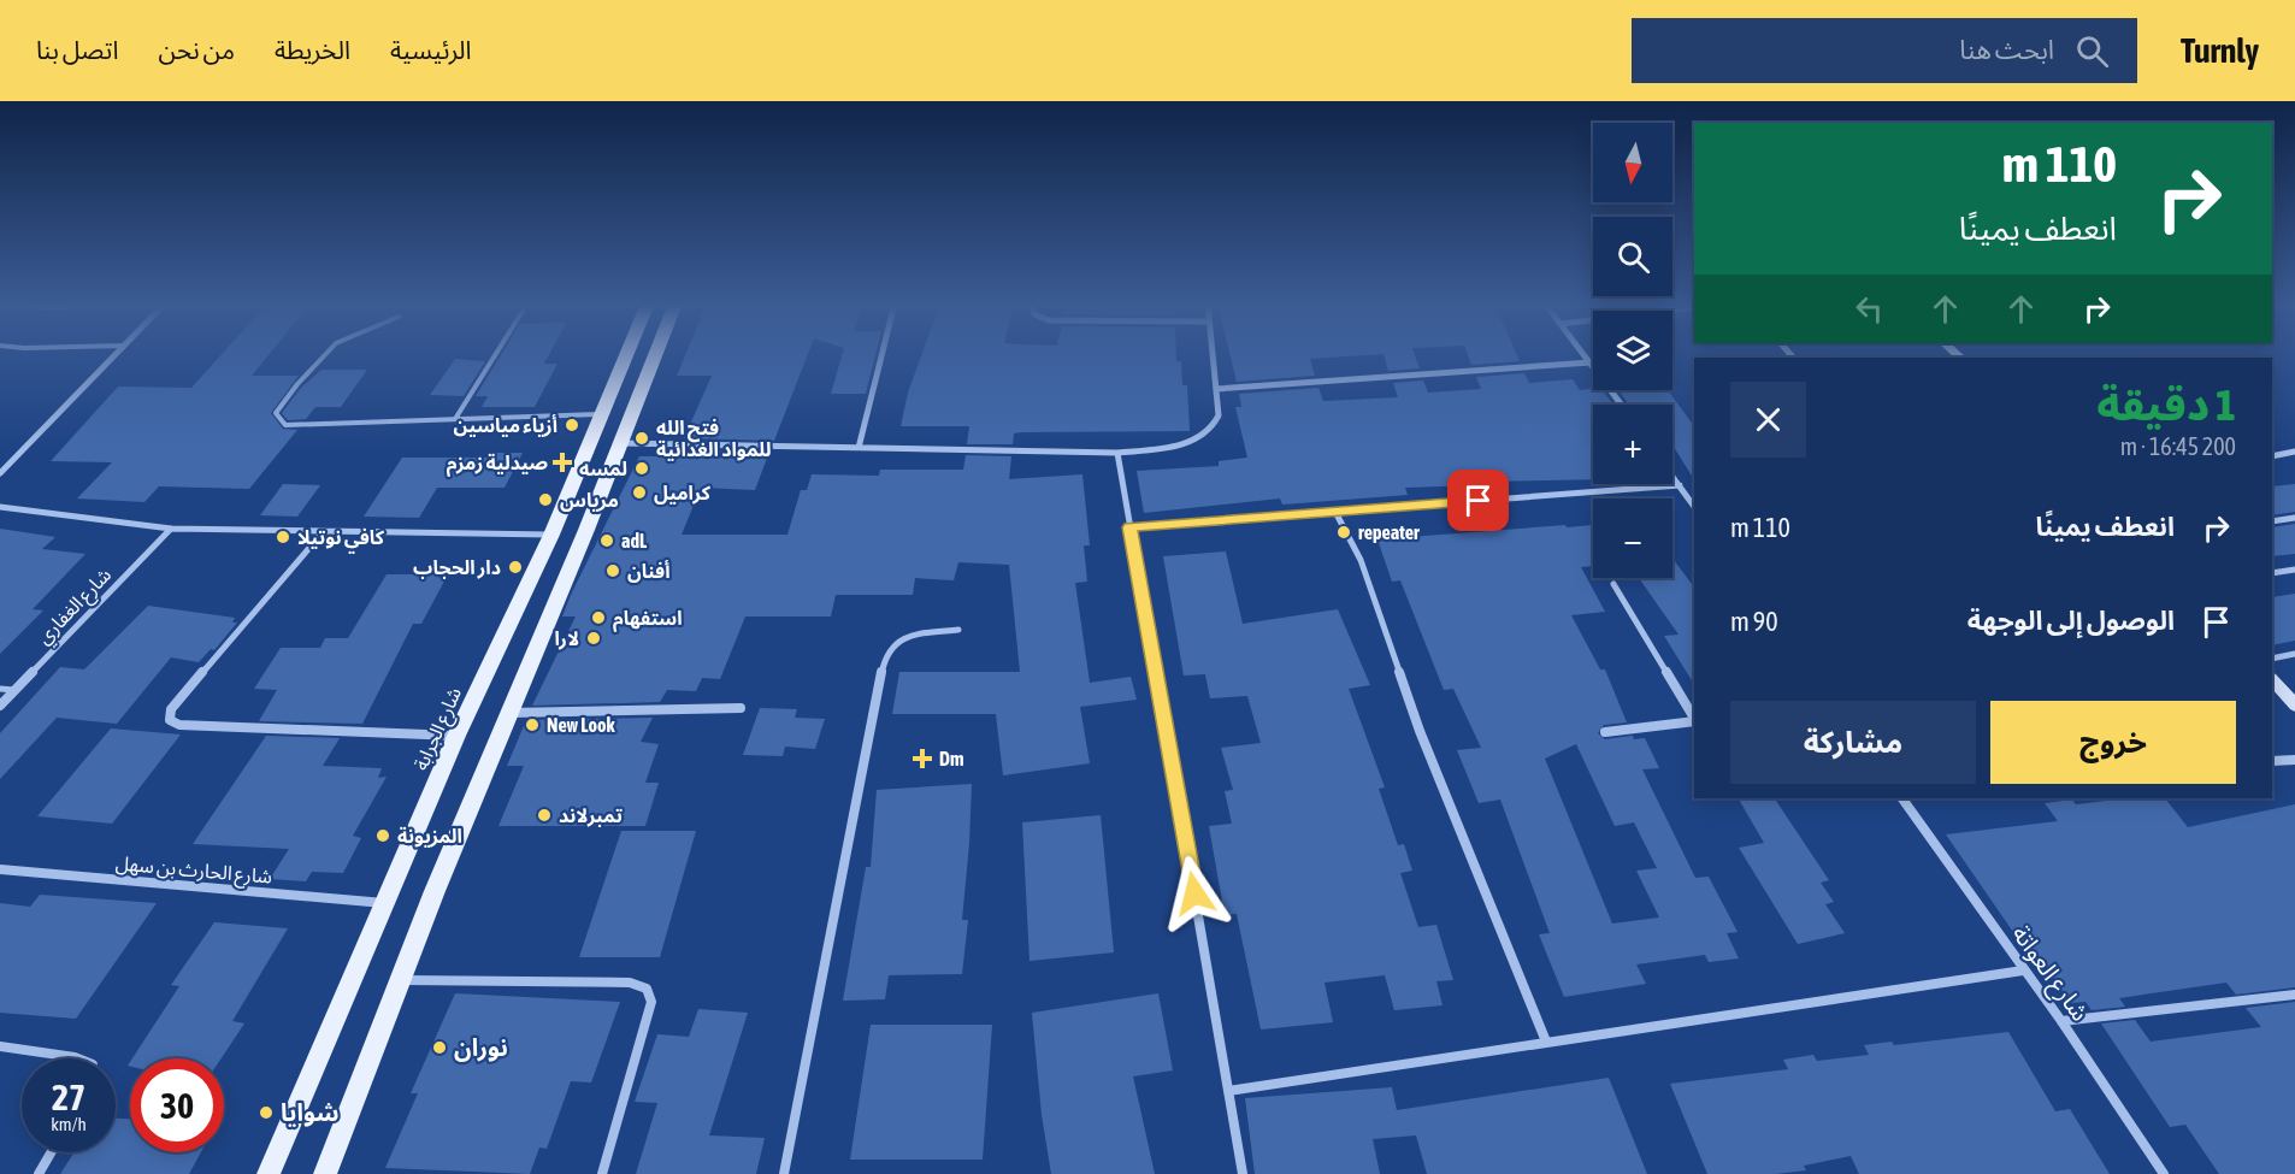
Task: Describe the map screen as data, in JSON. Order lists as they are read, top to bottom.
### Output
{
  "streets": {
    "main road": ["شارع الجرابة"],
    "street": ["شارع الغفاري", "شارع الحارث بن سهل", "شارع العواتة"]
  },
  "crossings": [
    ["شارع الجرابة", "شارع الحارث بن سهل"]
  ],
  "places": {
    "other": [
      "أزياء مياسين",
      "فتح الله للمواد الغدائية",
      "لمسه",
      "كراميل",
      "مرياس",
      "repeater",
      "كافي نوتيلا",
      "adL",
      "دار الحجاب",
      "أفنان",
      "استفهام",
      "لارا",
      "New Look",
      "تمبرلاند",
      "المزيونة",
      "نوران",
      "شوايا"
    ],
    "health": ["صيدلية زمزم", "Dm"]
  },
  "north": "bottom",
  "page": {
    "header": "Turnly",
    "search": "ابحث هنا",
    "nav": [
      "الرئيسية",
      "الخريطة",
      "من نحن",
      "اتصل بنا"
    ],
    "map_buttons": ["+", "−"],
    "turn": ["110 m", "انعطف يمينًا"],
    "heading": ["1 دقيقة", "200 m · 16:45"],
    "list": [
      {
        "name": "انعطف يمينًا",
        "value": "110 m"
      },
      {
        "name": "الوصول إلى الوجهة",
        "value": "90 m"
      }
    ],
    "buttons": ["خروج", "مشاركة"],
    "speed": "27 km/h",
    "limit": "30"
  }
}
